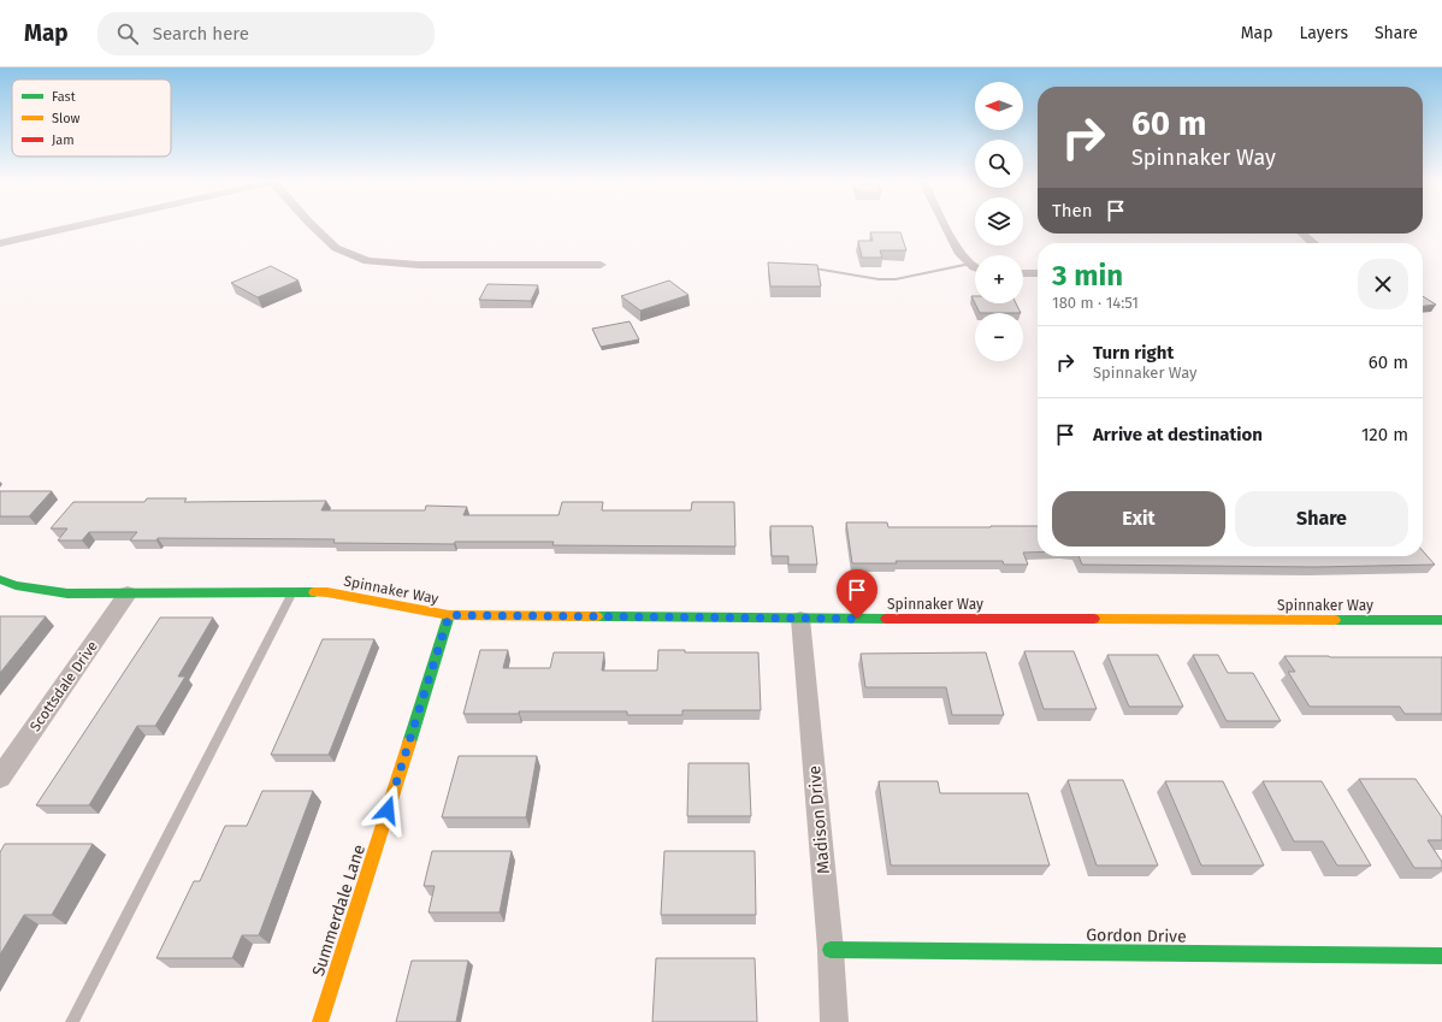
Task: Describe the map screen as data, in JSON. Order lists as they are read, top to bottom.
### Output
{
  "streets": {
    "street": [
      "Spinnaker Way",
      "Scottsdale Drive",
      "Madison Drive",
      "Summerdale Lane",
      "Gordon Drive"
    ]
  },
  "crossings": [
    ["Spinnaker Way", "Scottsdale Drive"],
    ["Spinnaker Way", "Madison Drive"],
    ["Spinnaker Way", "Summerdale Lane"],
    ["Madison Drive", "Gordon Drive"]
  ],
  "legend": ["Fast", "Slow", "Jam"],
  "north": "left",
  "page": {
    "header": "Map",
    "search": "Search here",
    "nav": ["Map", "Layers", "Share"],
    "map_buttons": ["+", "−"],
    "turn": ["60 m", "Spinnaker Way"],
    "then": "Then",
    "heading": ["3 min", "180 m · 14:51"],
    "list": [
      {
        "name": "Turn right",
        "note": "Spinnaker Way",
        "value": "60 m"
      },
      {
        "name": "Arrive at destination",
        "value": "120 m"
      }
    ],
    "buttons": ["Exit", "Share"]
  }
}
